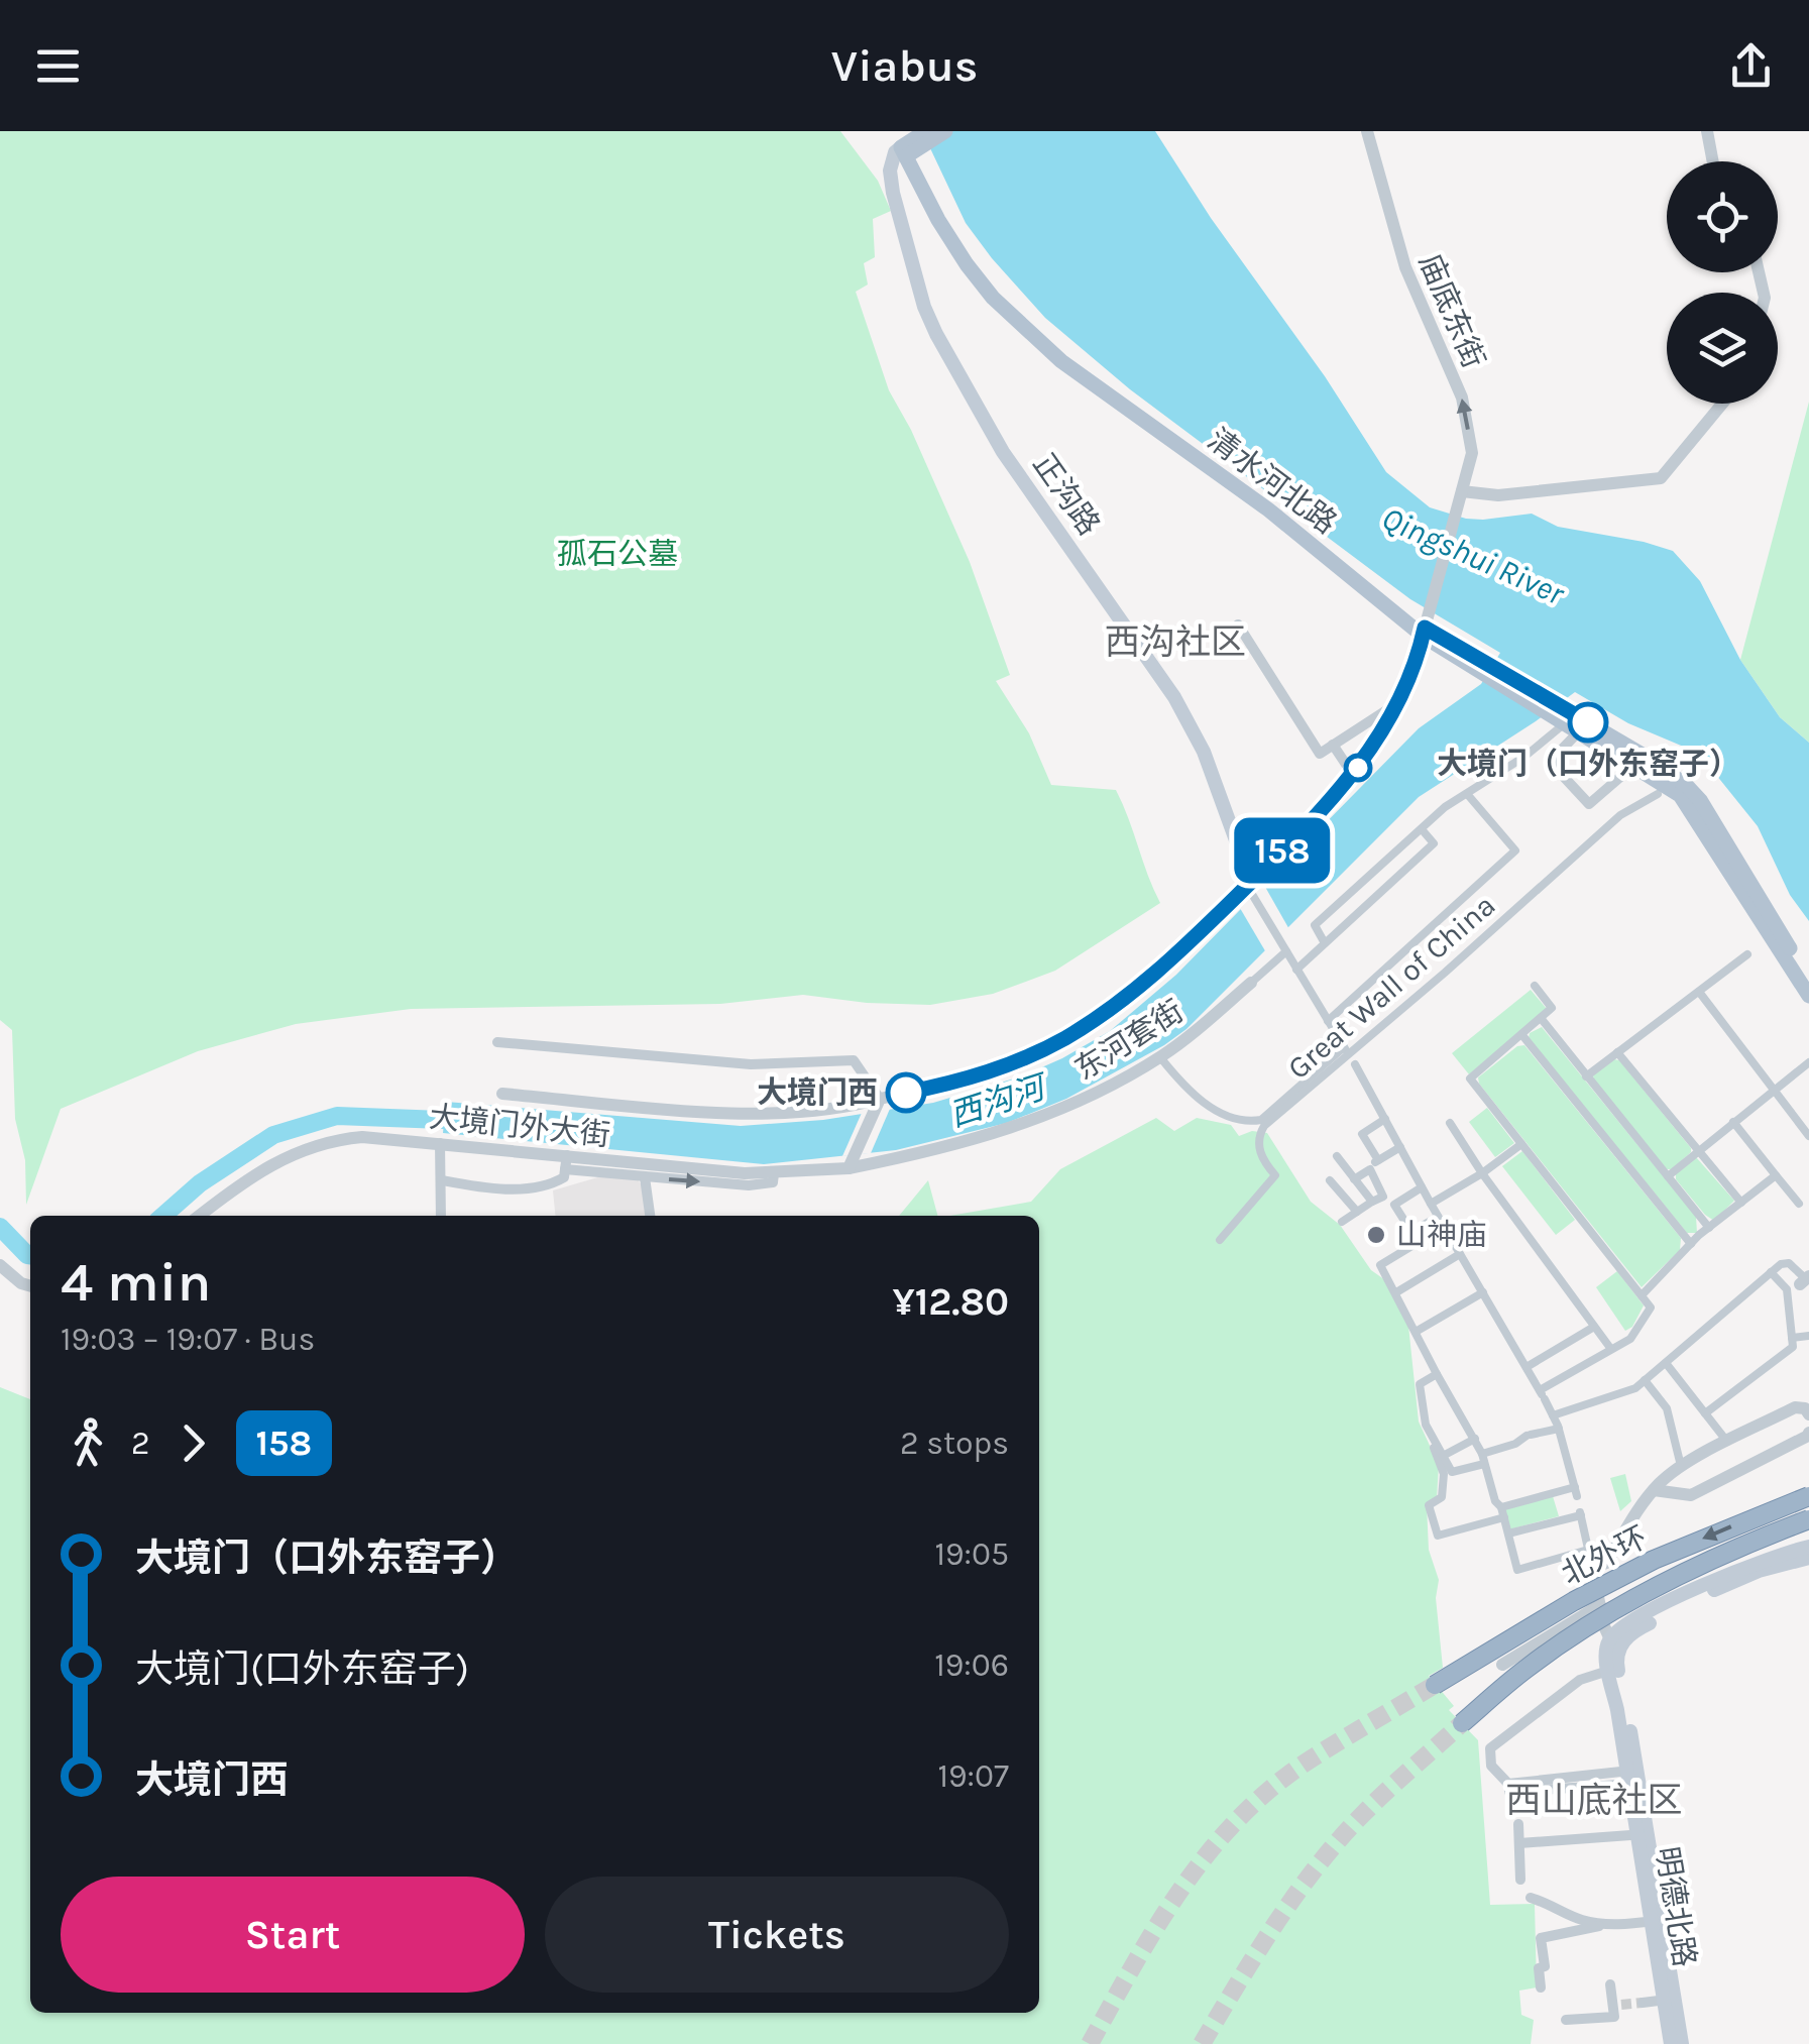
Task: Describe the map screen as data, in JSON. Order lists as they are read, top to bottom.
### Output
{
  "streets": {
    "highway": ["北外环"],
    "main road": ["清水河北路", "正沟路", "明德北路"],
    "street": [
      "庙底东街",
      "Great Wall of China",
      "东河套街",
      "大境门外大街"
    ]
  },
  "crossings": [
    ["庙底东街", "清水河北路"],
    ["庙底东街", "正沟路"],
    ["清水河北路", "正沟路"],
    ["东河套街", "大境门外大街"]
  ],
  "one_way": ["庙底东街"],
  "districts": ["西沟社区", "西山底社区"],
  "water": ["Qingshui River", "西沟河"],
  "parks": ["孤石公墓"],
  "places": ["大境门（口外东窑子）", "大境门西", "山神庙"],
  "lines": ["bus line 158"],
  "page": {
    "header": "Viabus",
    "on_map": "158",
    "heading": ["4 min", "19:03 – 19:07 · Bus", "¥12.80"],
    "legs": ["2", "158", "2 stops"],
    "list": [
      {
        "name": "大境门（口外东窑子）",
        "value": "19:05"
      },
      {
        "name": "大境门(口外东窑子)",
        "value": "19:06"
      },
      {
        "name": "大境门西",
        "value": "19:07"
      }
    ],
    "buttons": ["Start", "Tickets"]
  }
}
